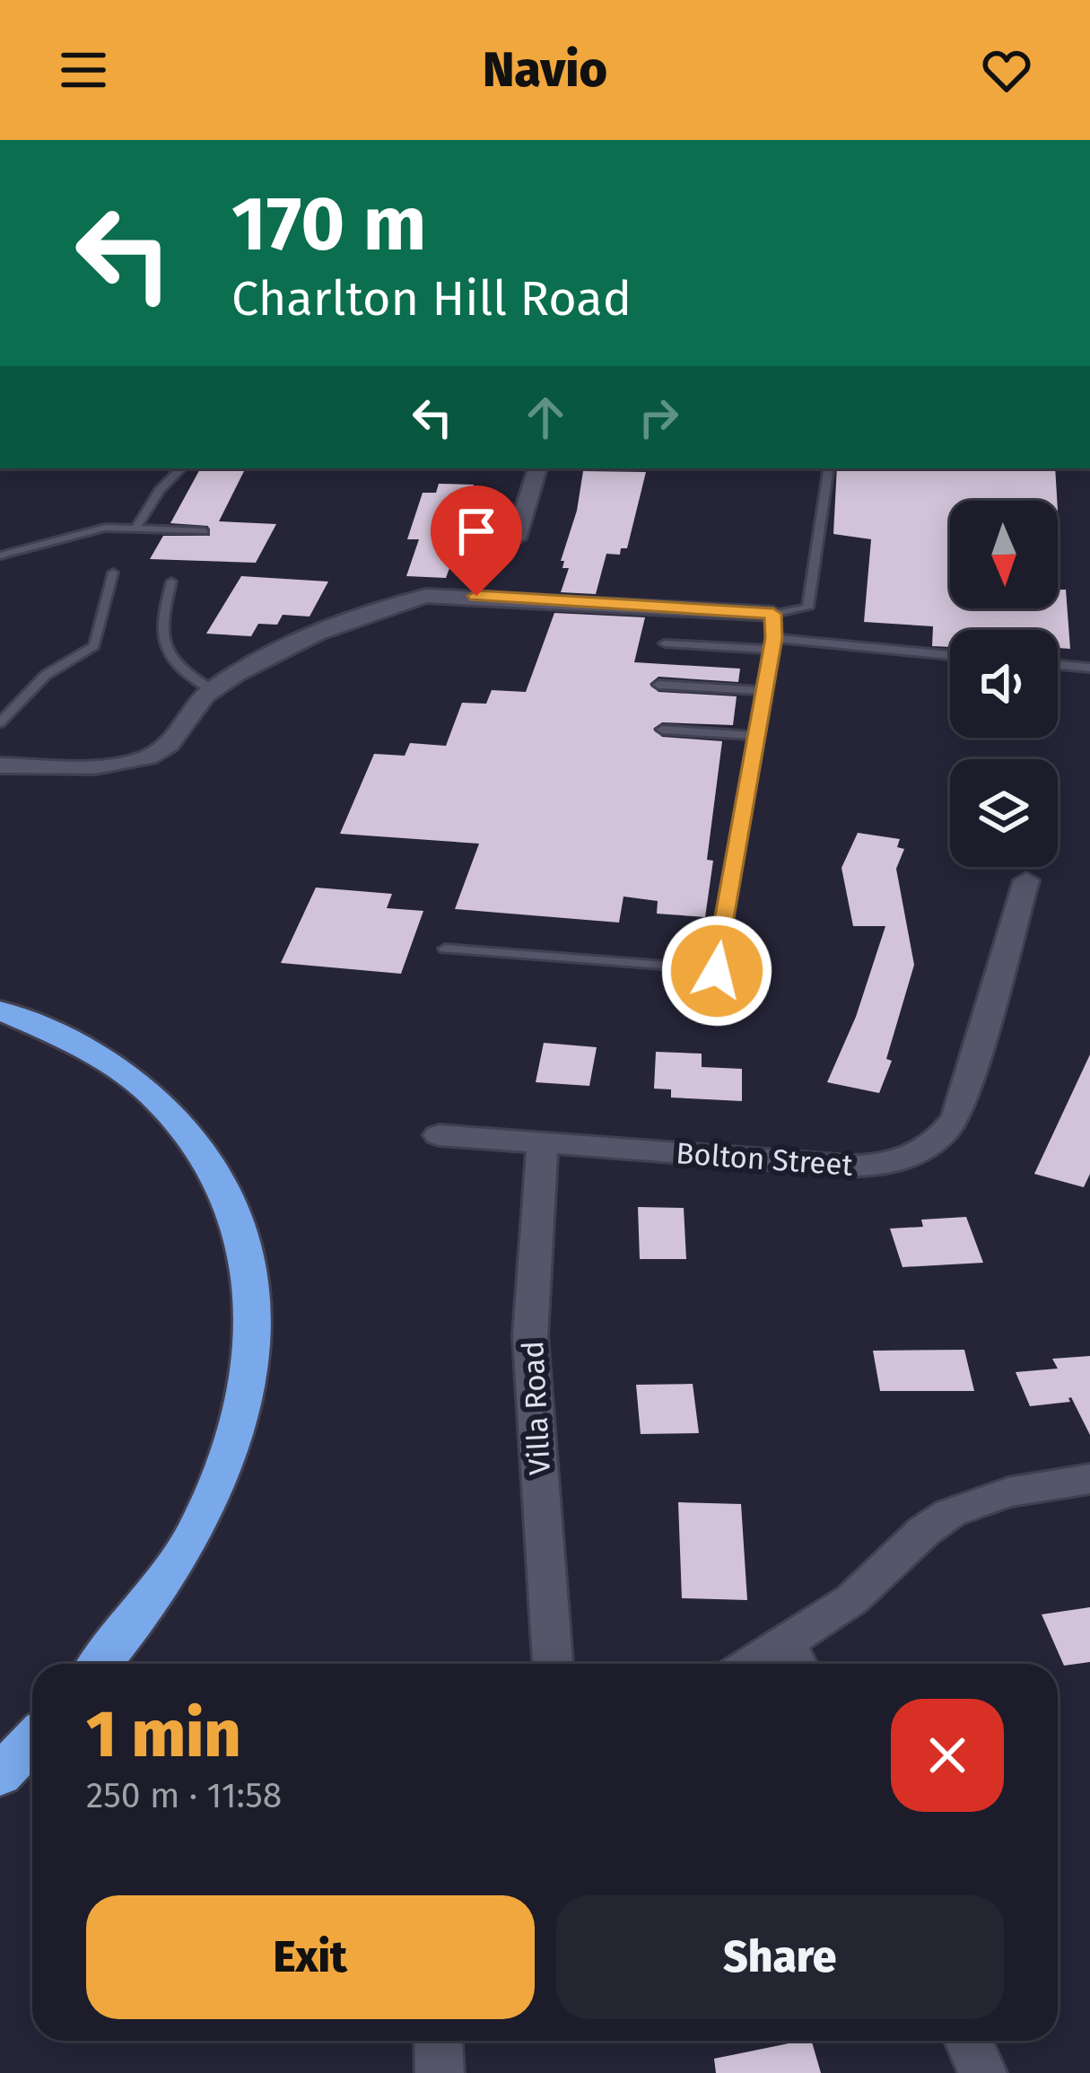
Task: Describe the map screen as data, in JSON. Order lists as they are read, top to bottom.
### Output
{
  "streets": {
    "street": ["Bolton Street", "Villa Road"]
  },
  "crossings": [
    ["Bolton Street", "Villa Road"]
  ],
  "north": "bottom",
  "page": {
    "header": "Navio",
    "turn": ["170 m", "Charlton Hill Road"],
    "heading": ["1 min", "250 m · 11:58"],
    "buttons": ["Exit", "Share"]
  }
}
